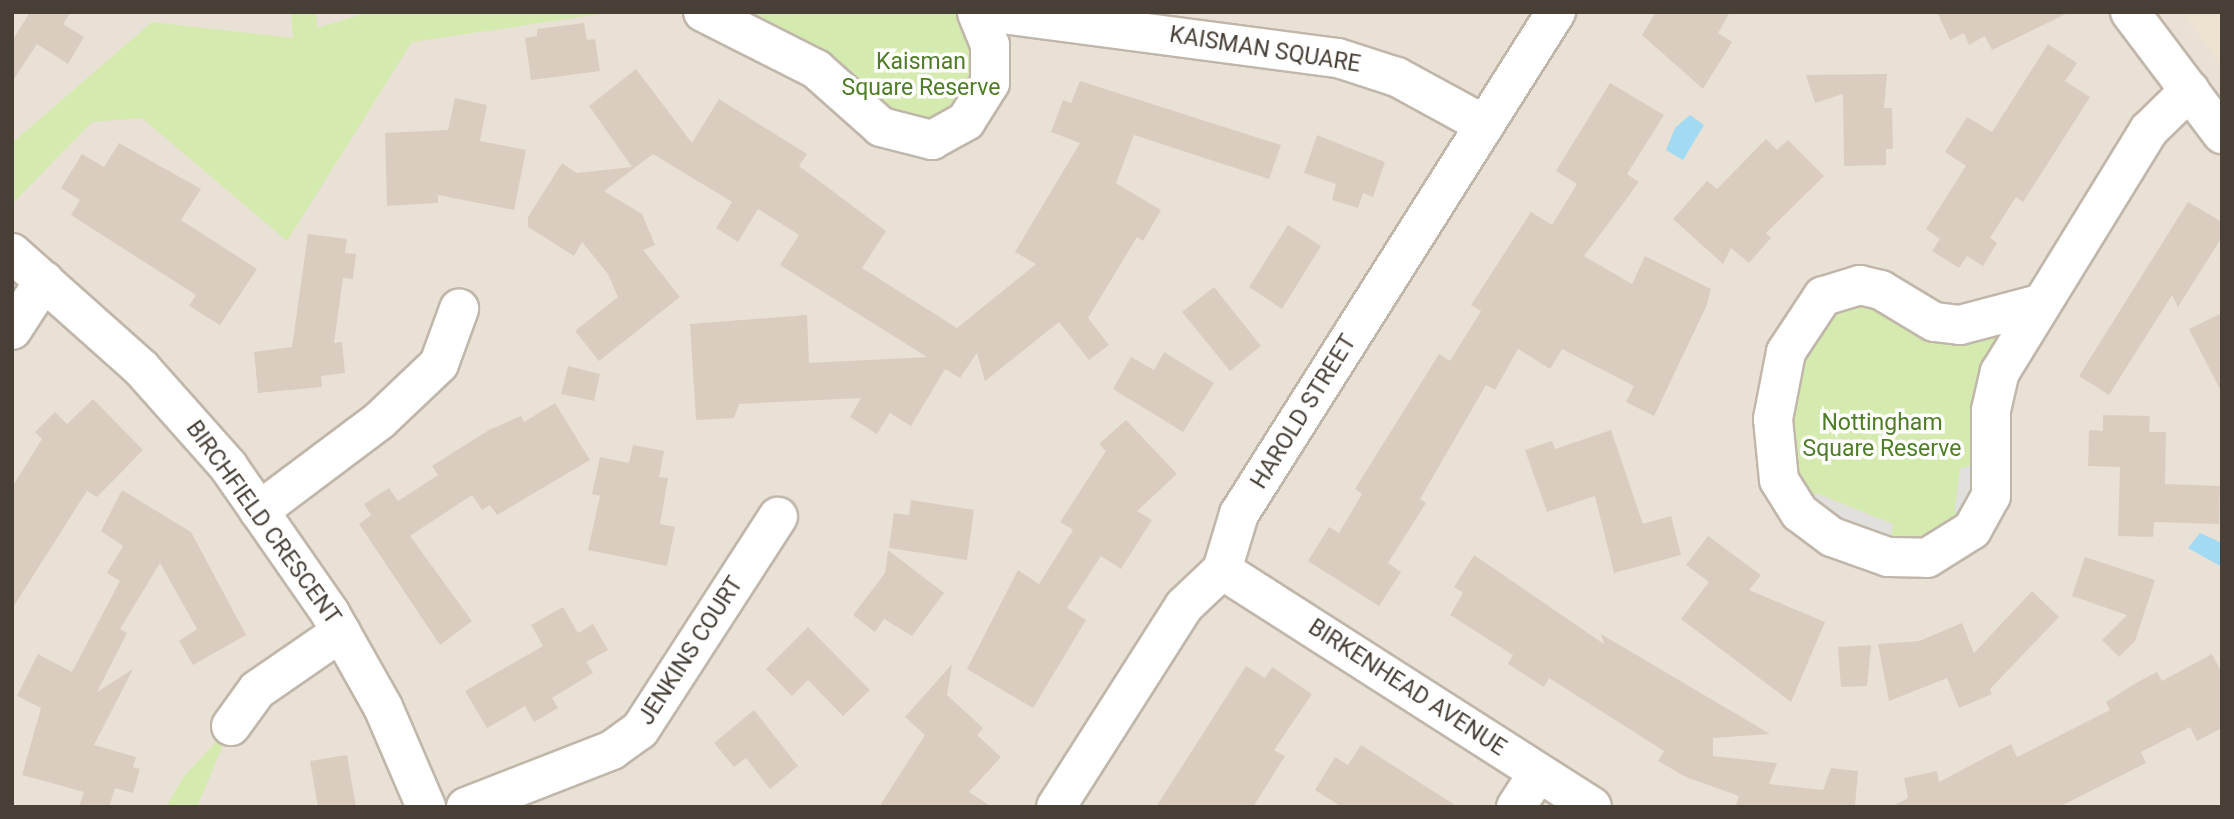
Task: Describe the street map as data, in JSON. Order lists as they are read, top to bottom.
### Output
{
  "streets": {
    "street": [
      "KAISMAN SQUARE",
      "HAROLD STREET",
      "BIRCHFIELD CRESCENT",
      "JENKINS COURT",
      "BIRKENHEAD AVENUE"
    ]
  },
  "crossings": [
    ["KAISMAN SQUARE", "HAROLD STREET"],
    ["HAROLD STREET", "BIRKENHEAD AVENUE"]
  ],
  "parks": ["Kaisman Square Reserve", "Nottingham Square Reserve"]
}
